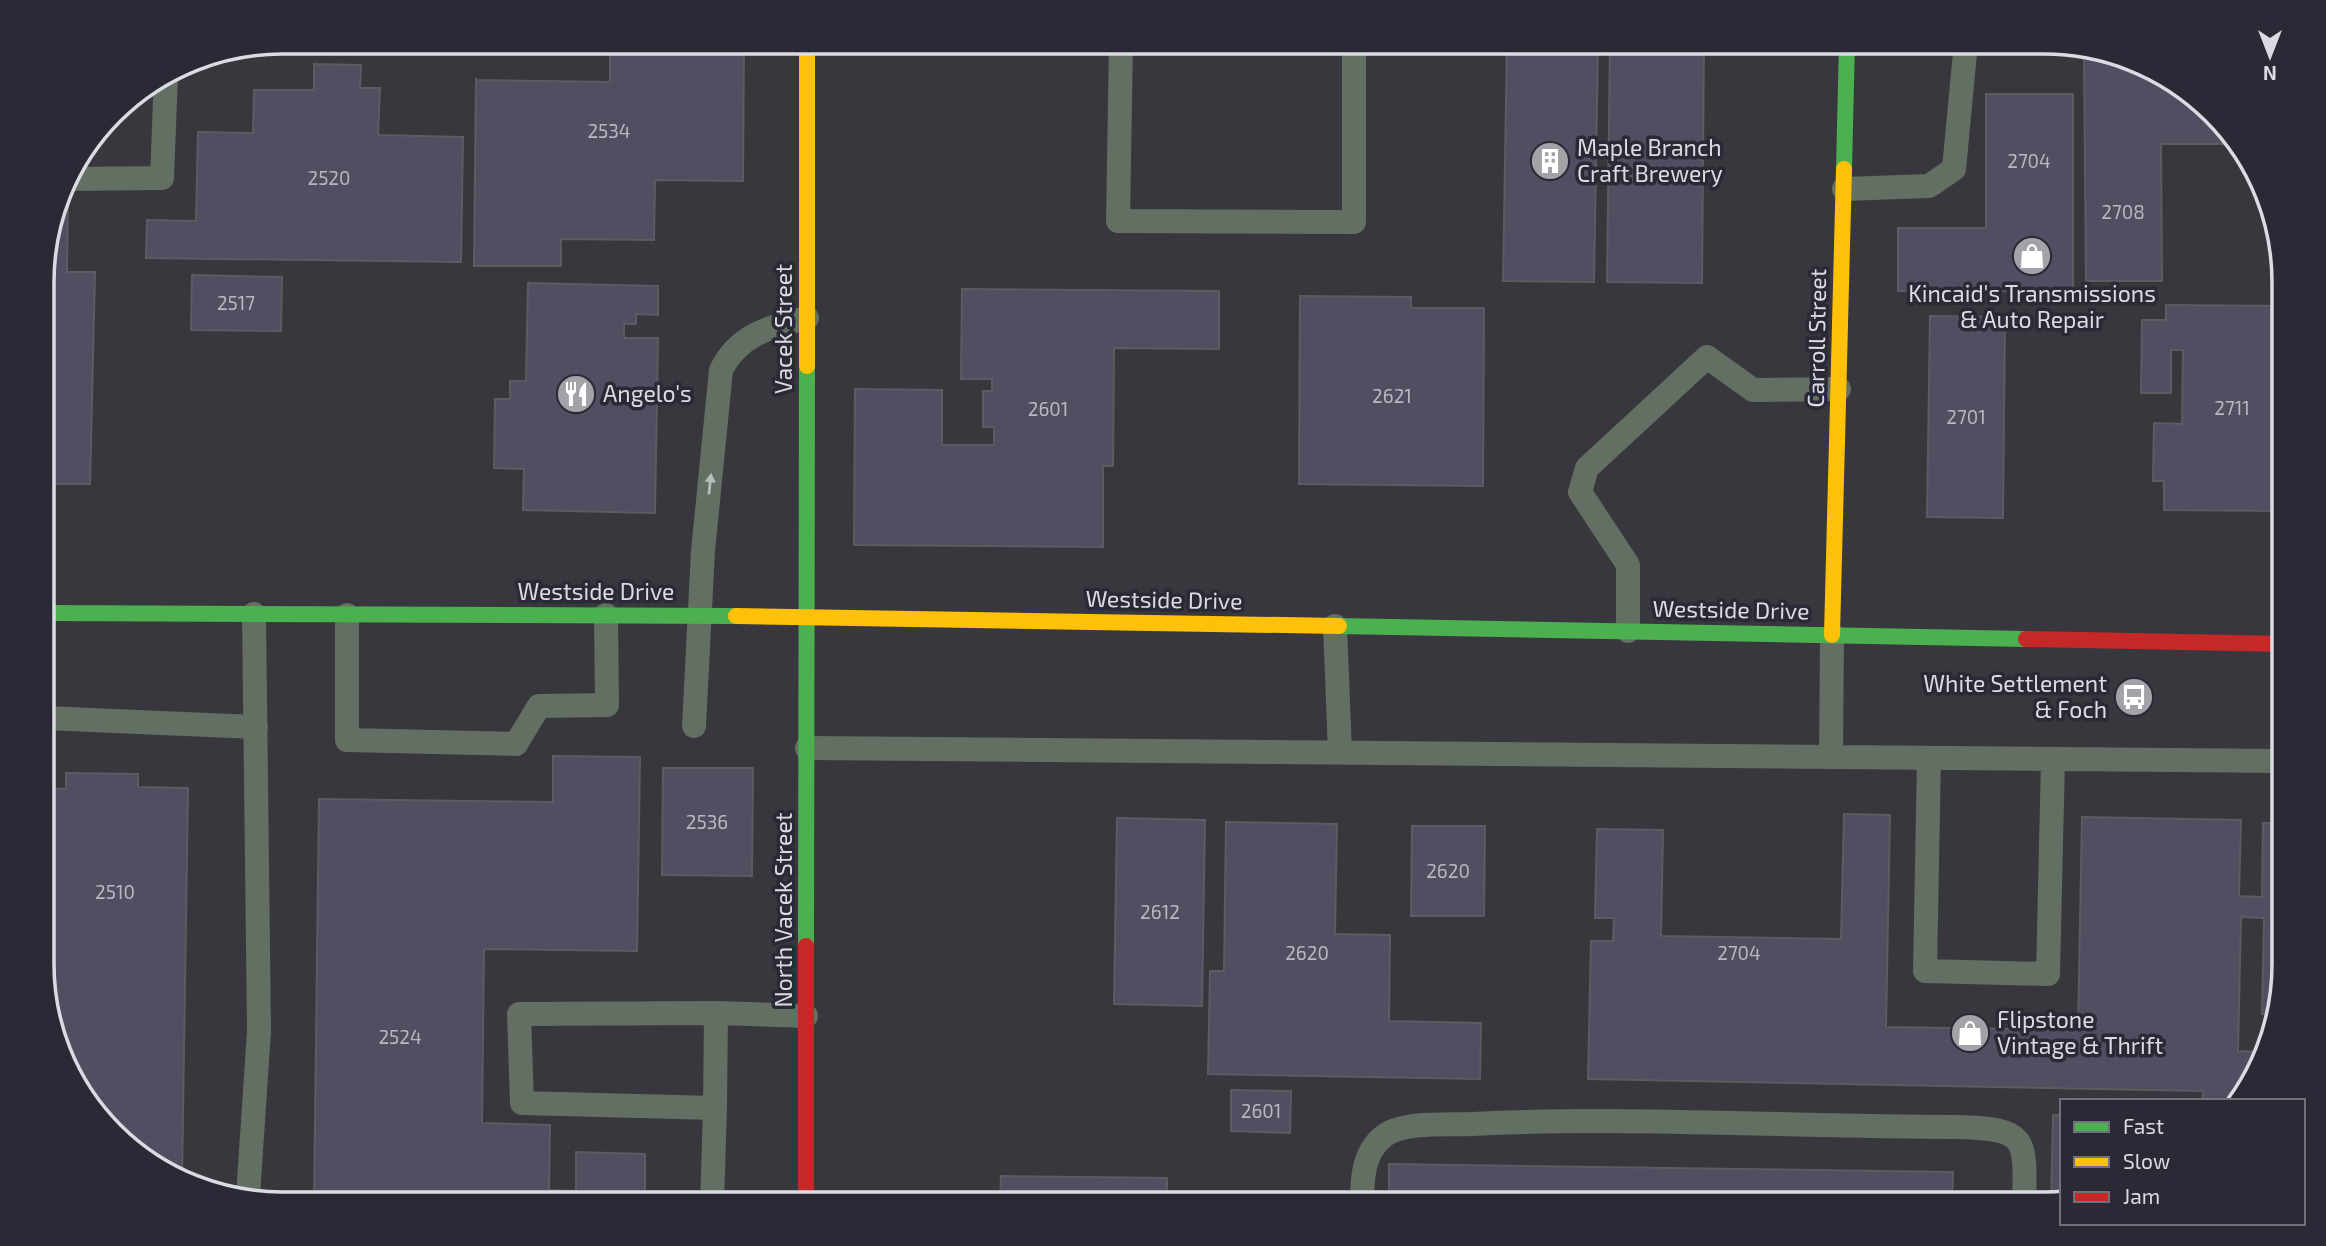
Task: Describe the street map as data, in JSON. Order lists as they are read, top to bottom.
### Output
{
  "streets": {
    "main road": [
      "Vacek Street",
      "Carroll Street",
      "Westside Drive",
      "North Vacek Street"
    ]
  },
  "crossings": [
    ["Vacek Street", "Westside Drive"],
    ["Vacek Street", "North Vacek Street"],
    ["Carroll Street", "Westside Drive"],
    ["Westside Drive", "North Vacek Street"]
  ],
  "places": {
    "building": ["Maple Branch Craft Brewery"],
    "shop": ["Kincaid's Transmissions & Auto Repair", "Flipstone Vintage & Thrift"],
    "restaurant": ["Angelo's"],
    "bus stop": ["White Settlement & Foch"]
  },
  "house_numbers": [
    "2534",
    "2704",
    "2520",
    "2708",
    "2517",
    "2621",
    "2711",
    "2601",
    "2701",
    "2536",
    "2620",
    "2510",
    "2612",
    "2620",
    "2704",
    "2524",
    "2601"
  ],
  "legend": ["Fast", "Slow", "Jam"],
  "north": "bottom"
}
